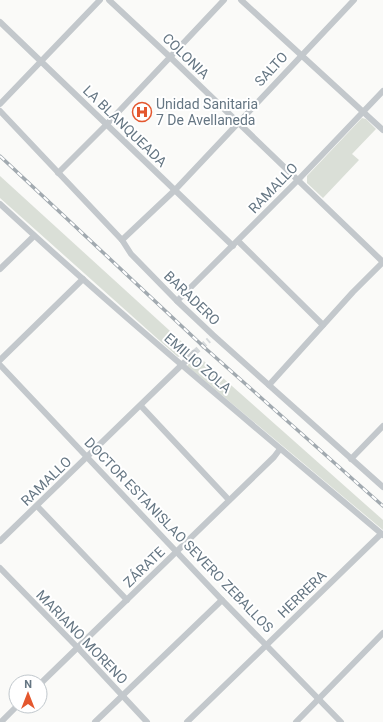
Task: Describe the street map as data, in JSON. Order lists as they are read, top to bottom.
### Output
{
  "streets": {
    "street": [
      "COLONIA",
      "SALTO",
      "LA BLANQUEADA",
      "RAMALLO",
      "BARADERO",
      "EMILIO ZOLA",
      "DOCTOR ESTANISLAO SEVERO ZEBALLOS",
      "ZÁRATE",
      "HERRERA",
      "MARIANO MORENO"
    ]
  },
  "crossings": [
    ["COLONIA", "SALTO"],
    ["COLONIA", "RAMALLO"],
    ["SALTO", "LA BLANQUEADA"],
    ["SALTO", "BARADERO"],
    ["LA BLANQUEADA", "RAMALLO"],
    ["RAMALLO", "BARADERO"],
    ["RAMALLO", "EMILIO ZOLA"],
    ["RAMALLO", "DOCTOR ESTANISLAO SEVERO ZEBALLOS"],
    ["EMILIO ZOLA", "ZÁRATE"],
    ["EMILIO ZOLA", "HERRERA"],
    ["DOCTOR ESTANISLAO SEVERO ZEBALLOS", "ZÁRATE"],
    ["DOCTOR ESTANISLAO SEVERO ZEBALLOS", "HERRERA"],
    ["ZÁRATE", "MARIANO MORENO"]
  ],
  "places": {
    "hospital": ["Unidad Sanitaria 7 De Avellaneda"]
  },
  "north": "top"
}
